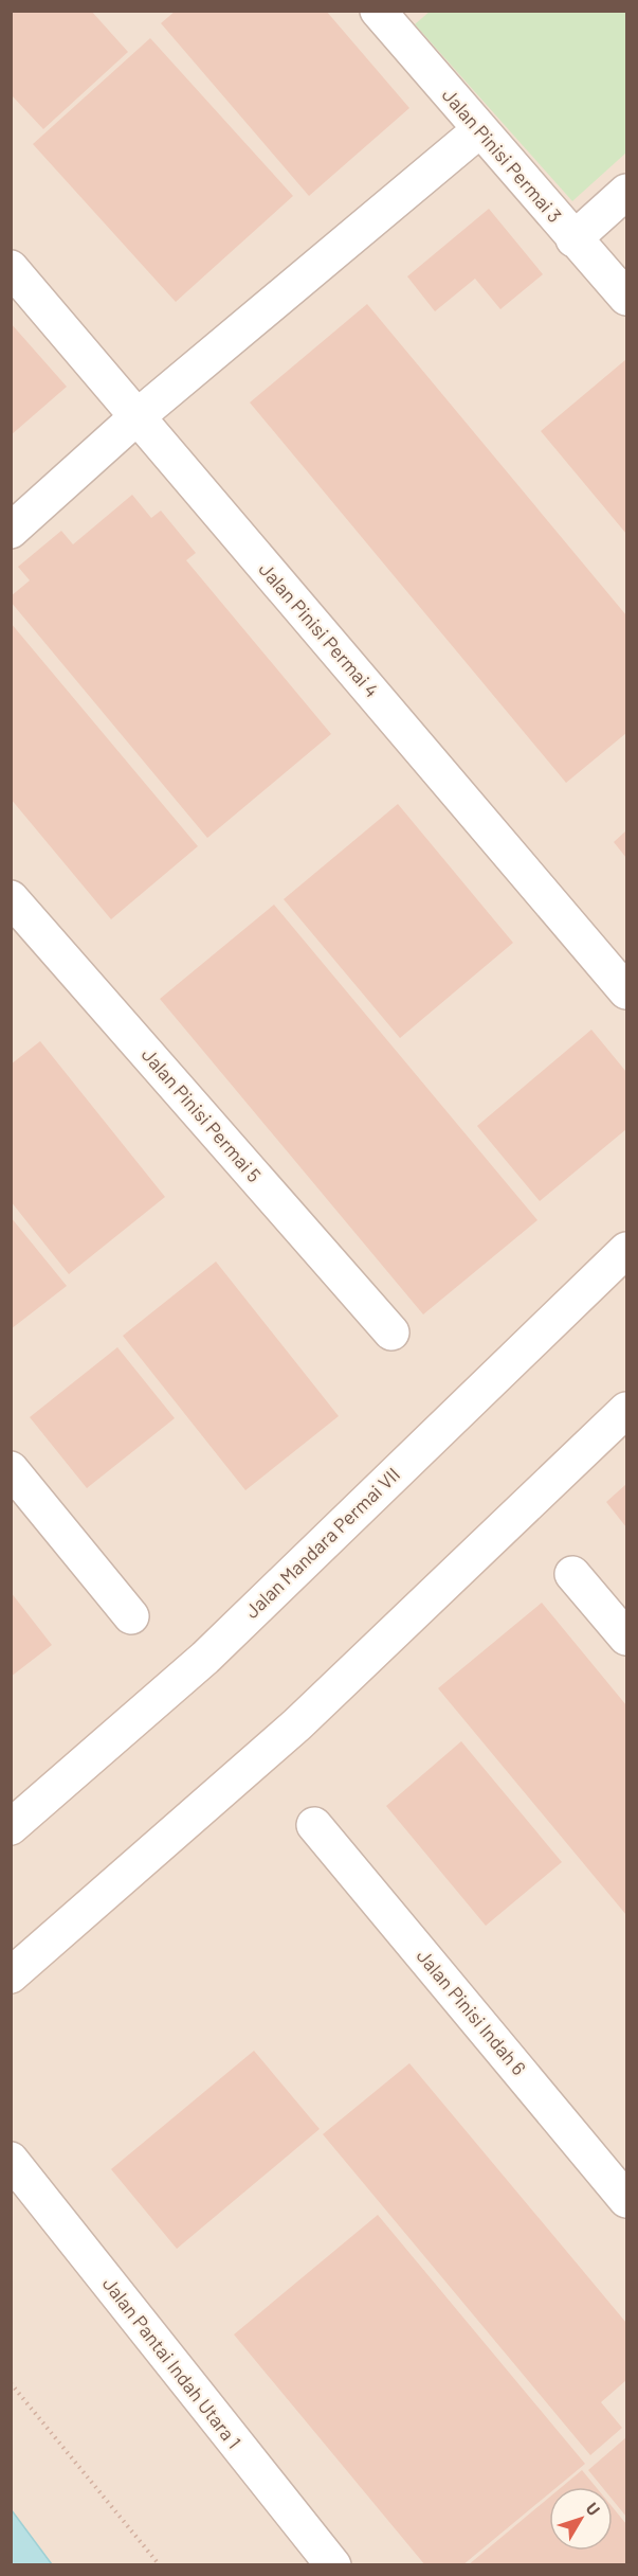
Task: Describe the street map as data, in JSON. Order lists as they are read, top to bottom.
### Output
{
  "streets": {
    "street": [
      "Jalan Pinisi Permai 3",
      "Jalan Pinisi Permai 4",
      "Jalan Pinisi Permai 5",
      "Jalan Mandara Permai VII",
      "Jalan Pinisi Indah 6",
      "Jalan Pantai Indah Utara 1"
    ]
  },
  "north": "top right"
}
